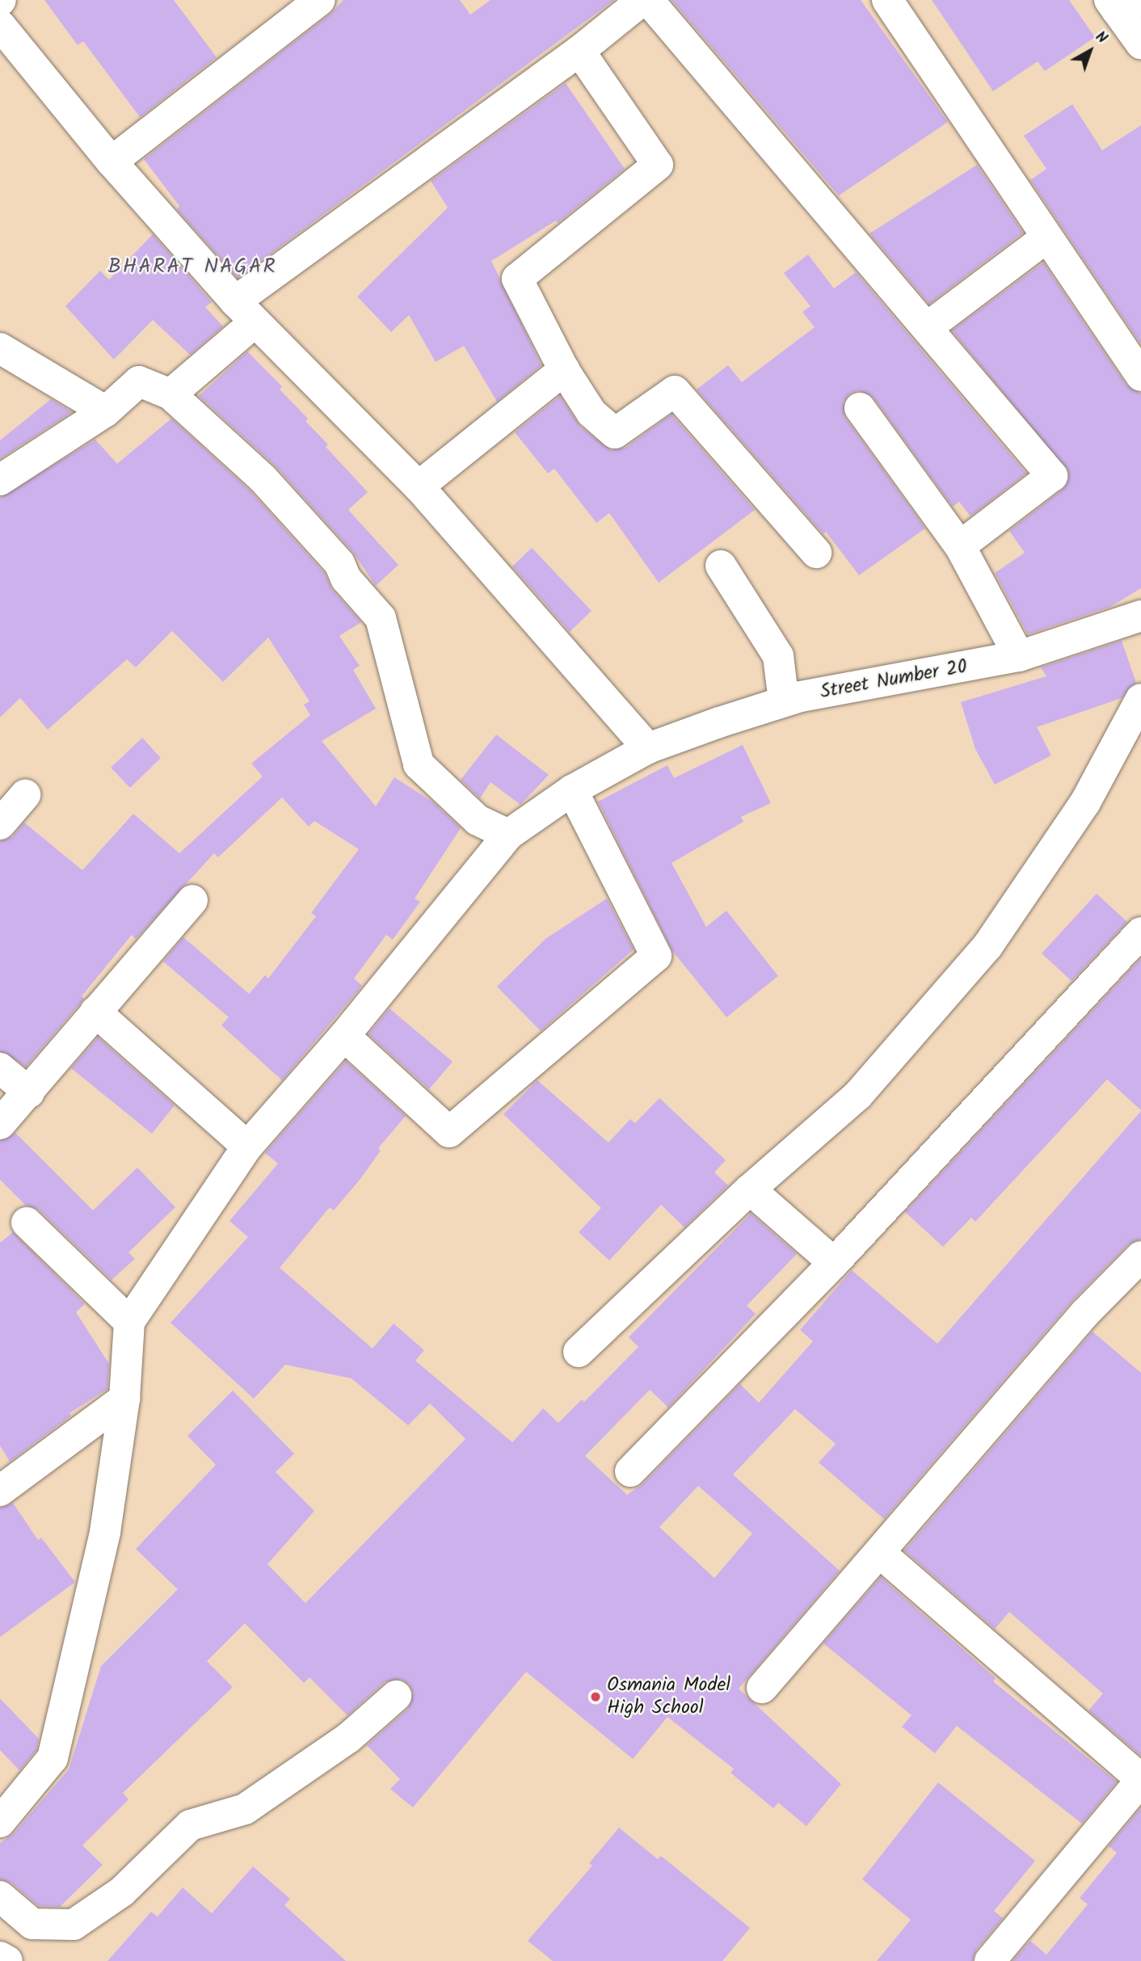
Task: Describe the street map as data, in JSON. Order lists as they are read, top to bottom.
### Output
{
  "streets": {
    "street": ["Street Number 20"]
  },
  "districts": ["BHARAT NAGAR"],
  "places": ["Osmania Model High School"],
  "north": "top right"
}
